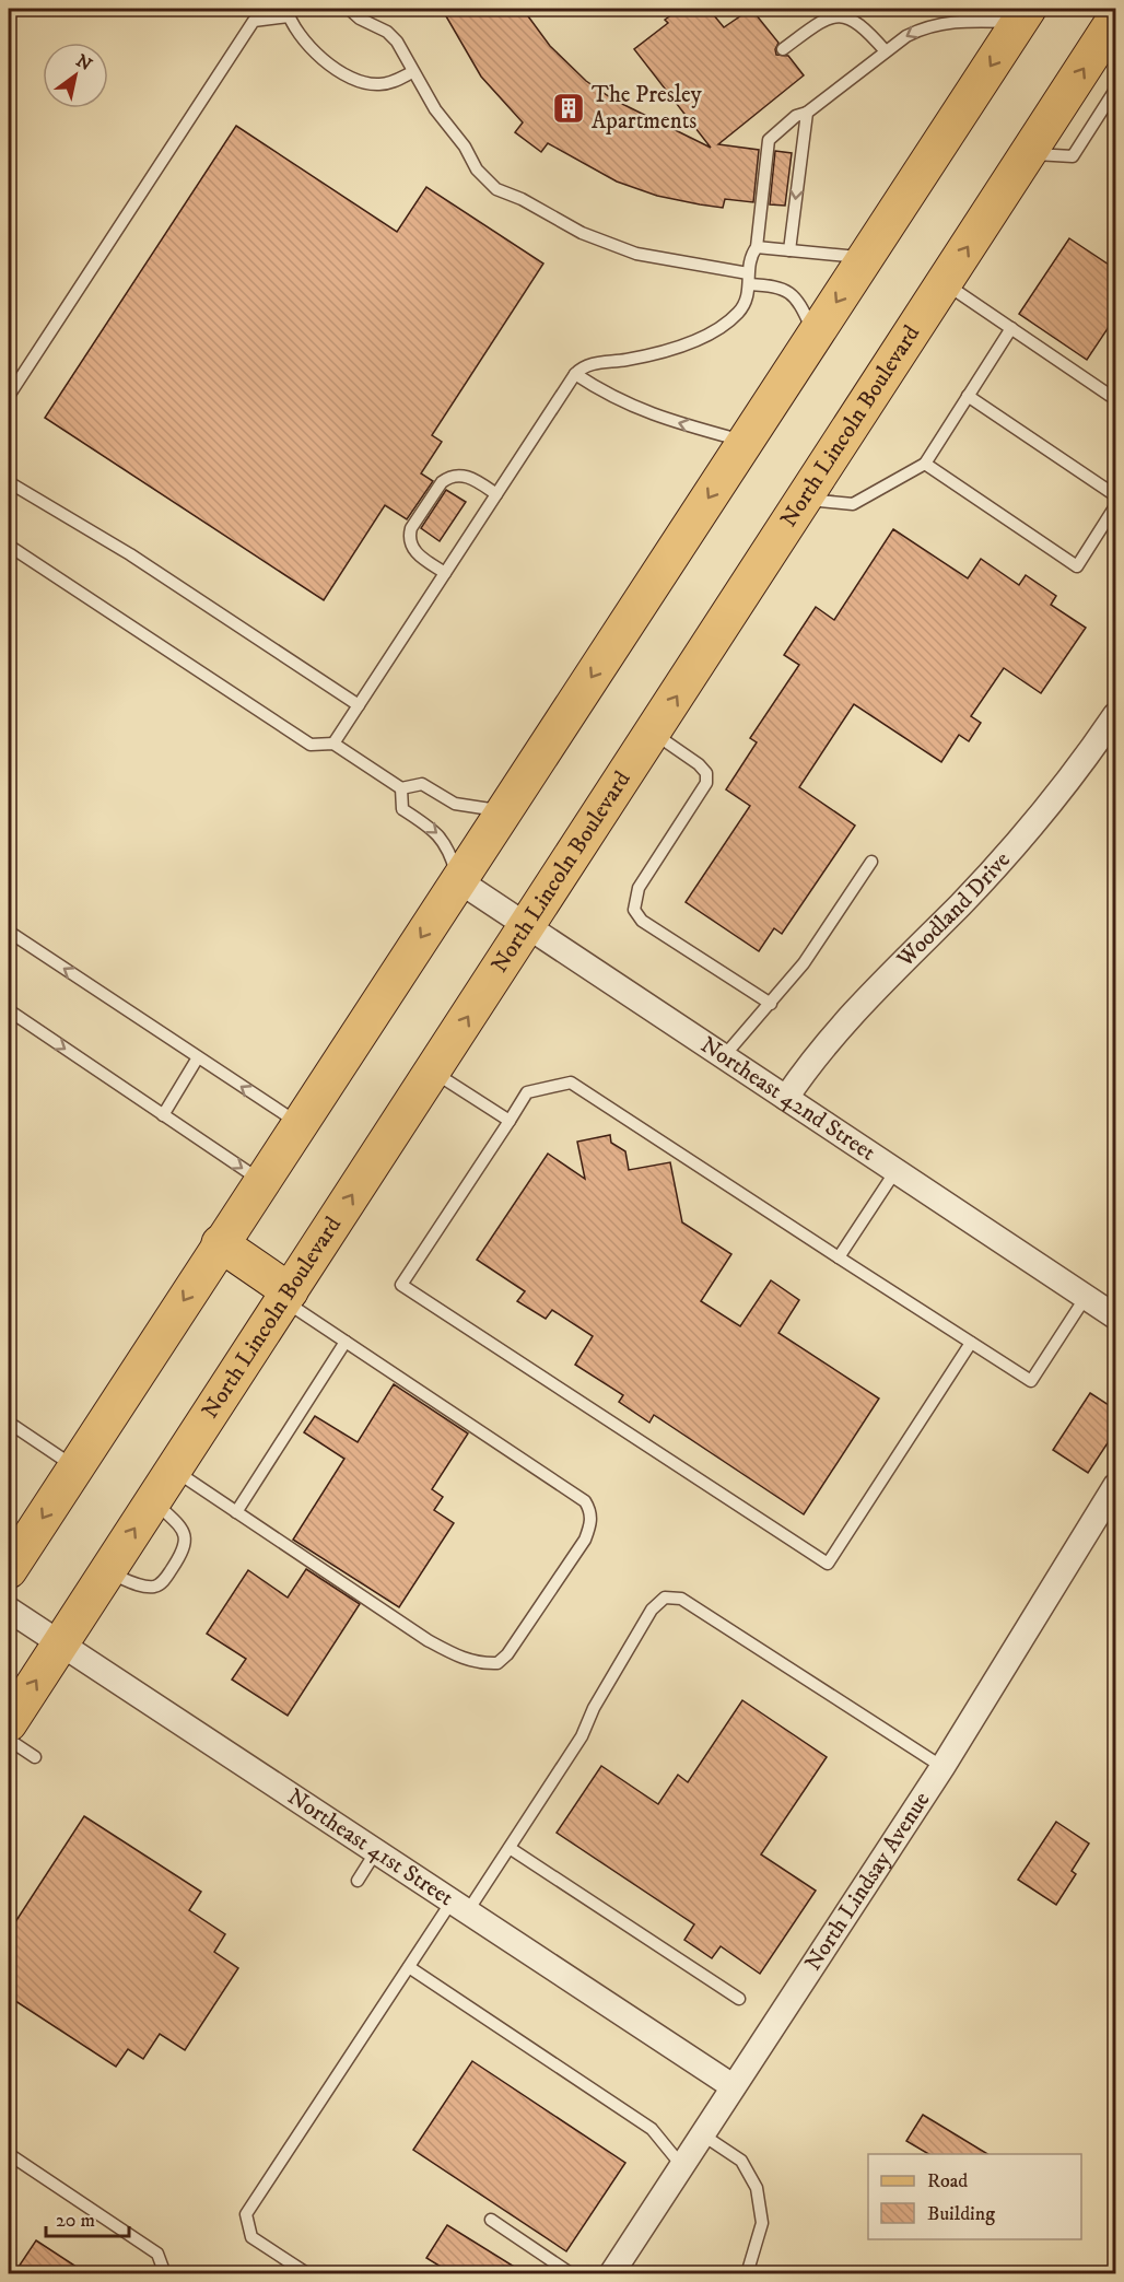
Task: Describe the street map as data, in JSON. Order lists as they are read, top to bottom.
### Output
{
  "streets": {
    "main road": ["North Lincoln Boulevard"],
    "street": [
      "Woodland Drive",
      "Northeast 42nd Street",
      "Northeast 41st Street",
      "North Lindsay Avenue"
    ]
  },
  "crossings": [
    ["North Lincoln Boulevard", "Northeast 42nd Street"],
    ["North Lincoln Boulevard", "Northeast 41st Street"],
    ["Woodland Drive", "Northeast 42nd Street"],
    ["Northeast 41st Street", "North Lindsay Avenue"]
  ],
  "places": {
    "building": ["The Presley Apartments"]
  },
  "legend": ["Road", "Building"],
  "scale_bar": "20 m",
  "north": "top right"
}
